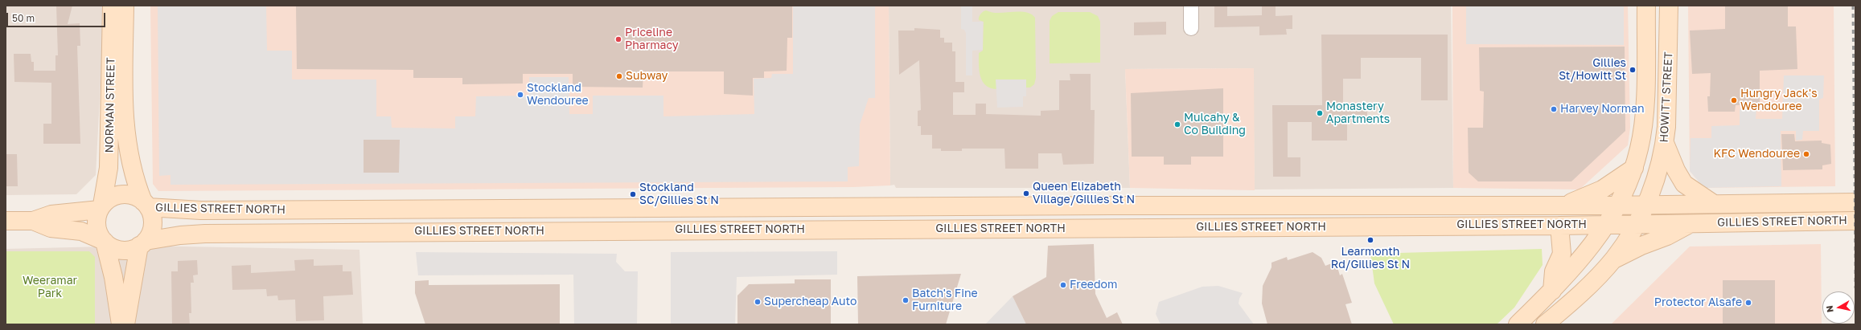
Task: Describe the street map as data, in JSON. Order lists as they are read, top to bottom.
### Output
{
  "streets": {
    "main road": ["HOWITT STREET", "NORMAN STREET", "GILLIES STREET NORTH"]
  },
  "crossings": [
    ["HOWITT STREET", "GILLIES STREET NORTH"],
    ["NORMAN STREET", "GILLIES STREET NORTH"]
  ],
  "parks": ["Weeramar Park"],
  "places": [
    "Priceline Pharmacy",
    "Gillies St/Howitt St",
    "Subway",
    "Stockland Wendouree",
    "Hungry Jack's Wendouree",
    "Harvey Norman",
    "Monastery Apartments",
    "Mulcahy & Co Building",
    "KFC Wendouree",
    "Queen Elizabeth Village/Gillies St N",
    "Stockland SC/Gillies St N",
    "Learmonth Rd/Gillies St N",
    "Freedom",
    "Batch's Fine Furniture",
    "Supercheap Auto",
    "Protector Alsafe"
  ],
  "scale_bar": "50 m",
  "north": "left"
}
